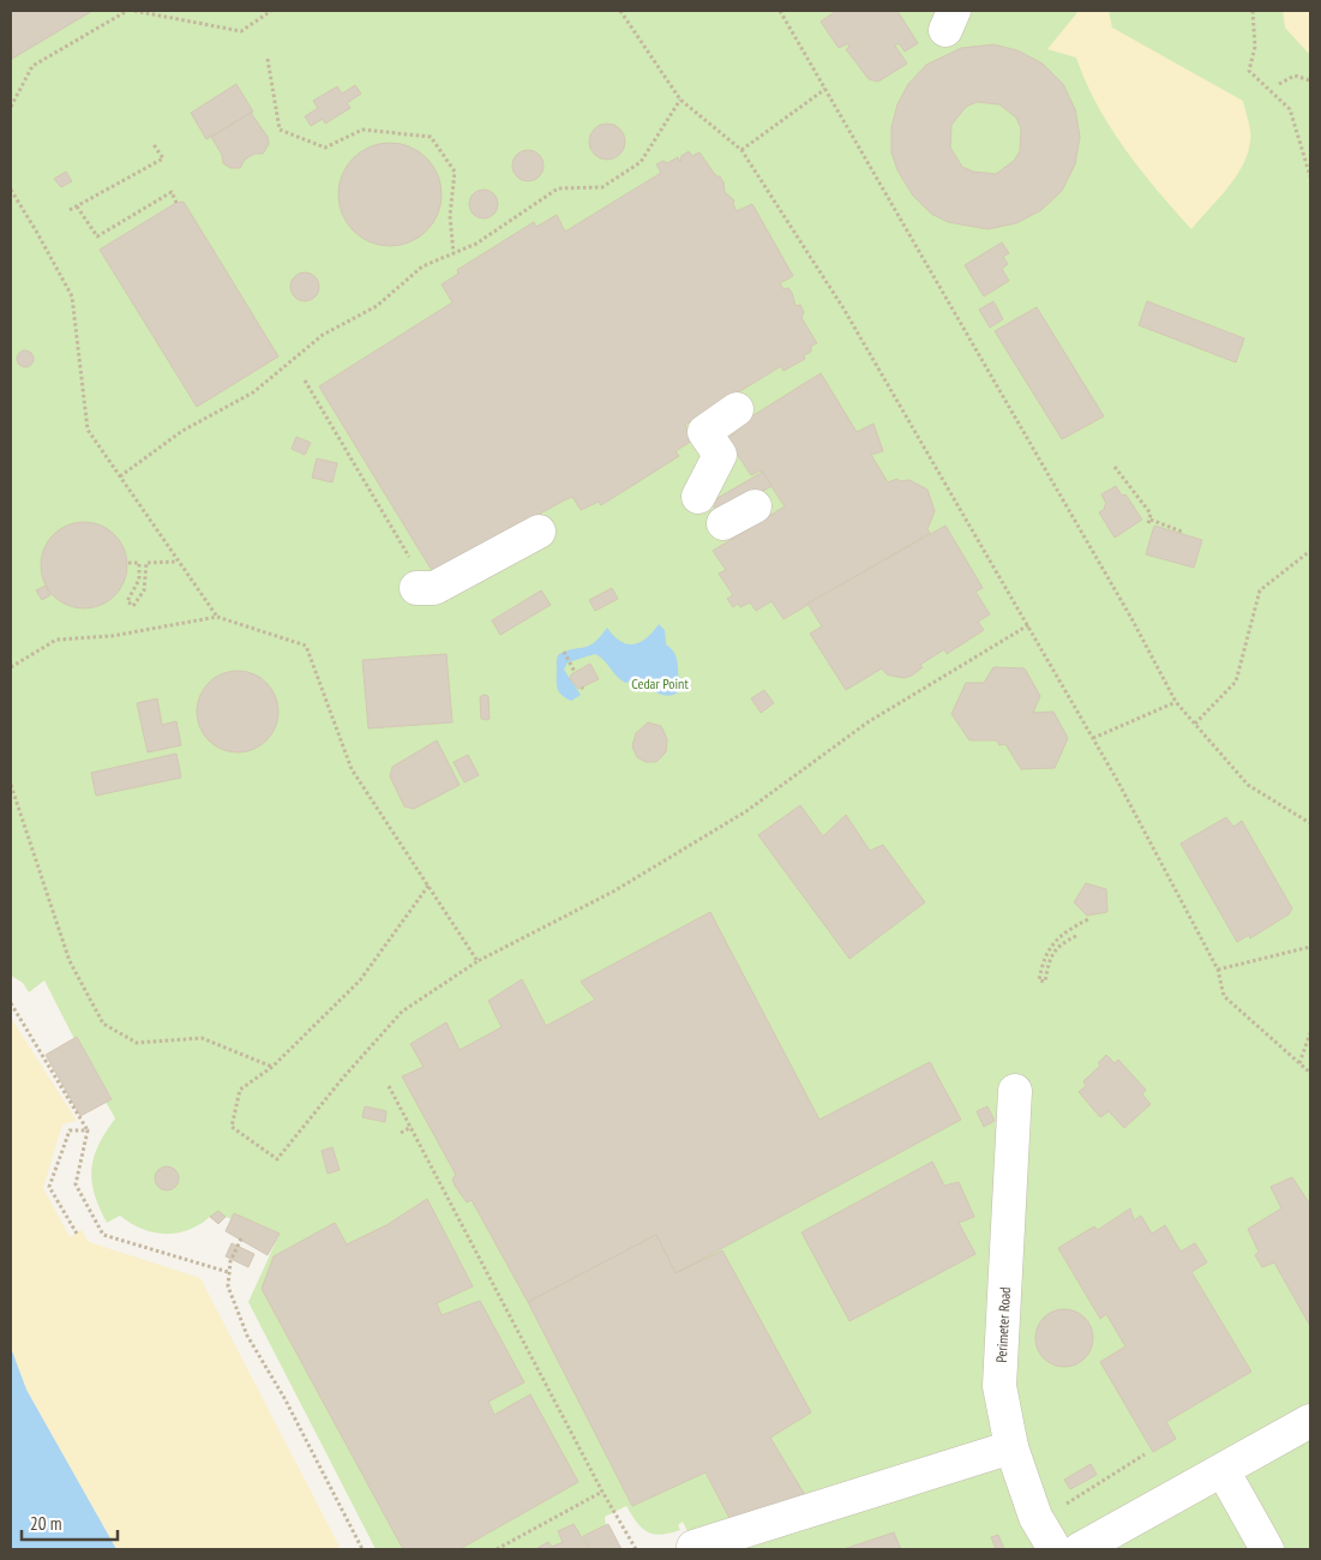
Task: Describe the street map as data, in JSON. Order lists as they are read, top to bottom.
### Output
{
  "streets": {
    "lane": ["Perimeter Road"]
  },
  "parks": ["Cedar Point"],
  "scale_bar": "20 m"
}
